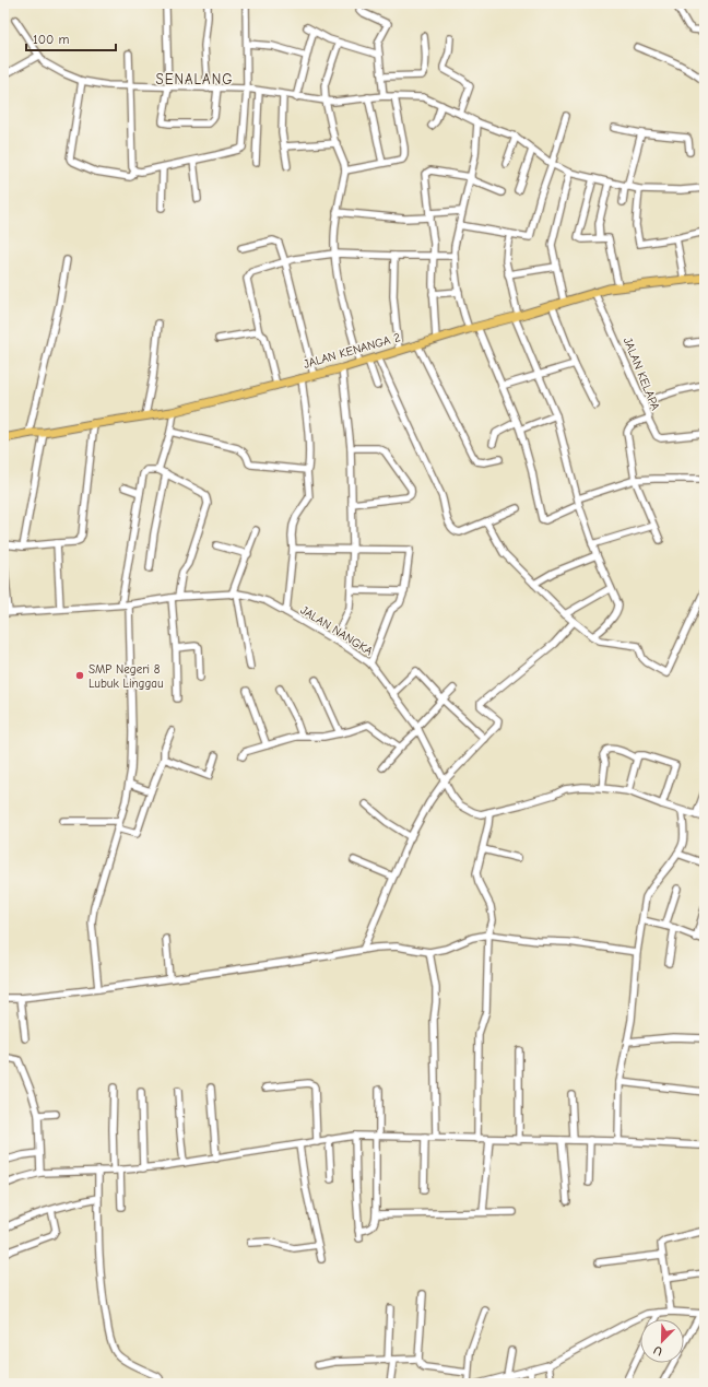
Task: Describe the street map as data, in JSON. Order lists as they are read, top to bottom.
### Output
{
  "streets": {
    "main road": ["JALAN KENANGA 2"],
    "street": ["JALAN KELAPA", "JALAN NANGKA"]
  },
  "crossings": [
    ["JALAN KENANGA 2", "JALAN KELAPA"]
  ],
  "districts": ["SENALANG"],
  "places": ["SMP Negeri 8 Lubuk Linggau"],
  "scale_bar": "100 m",
  "north": "bottom left"
}
